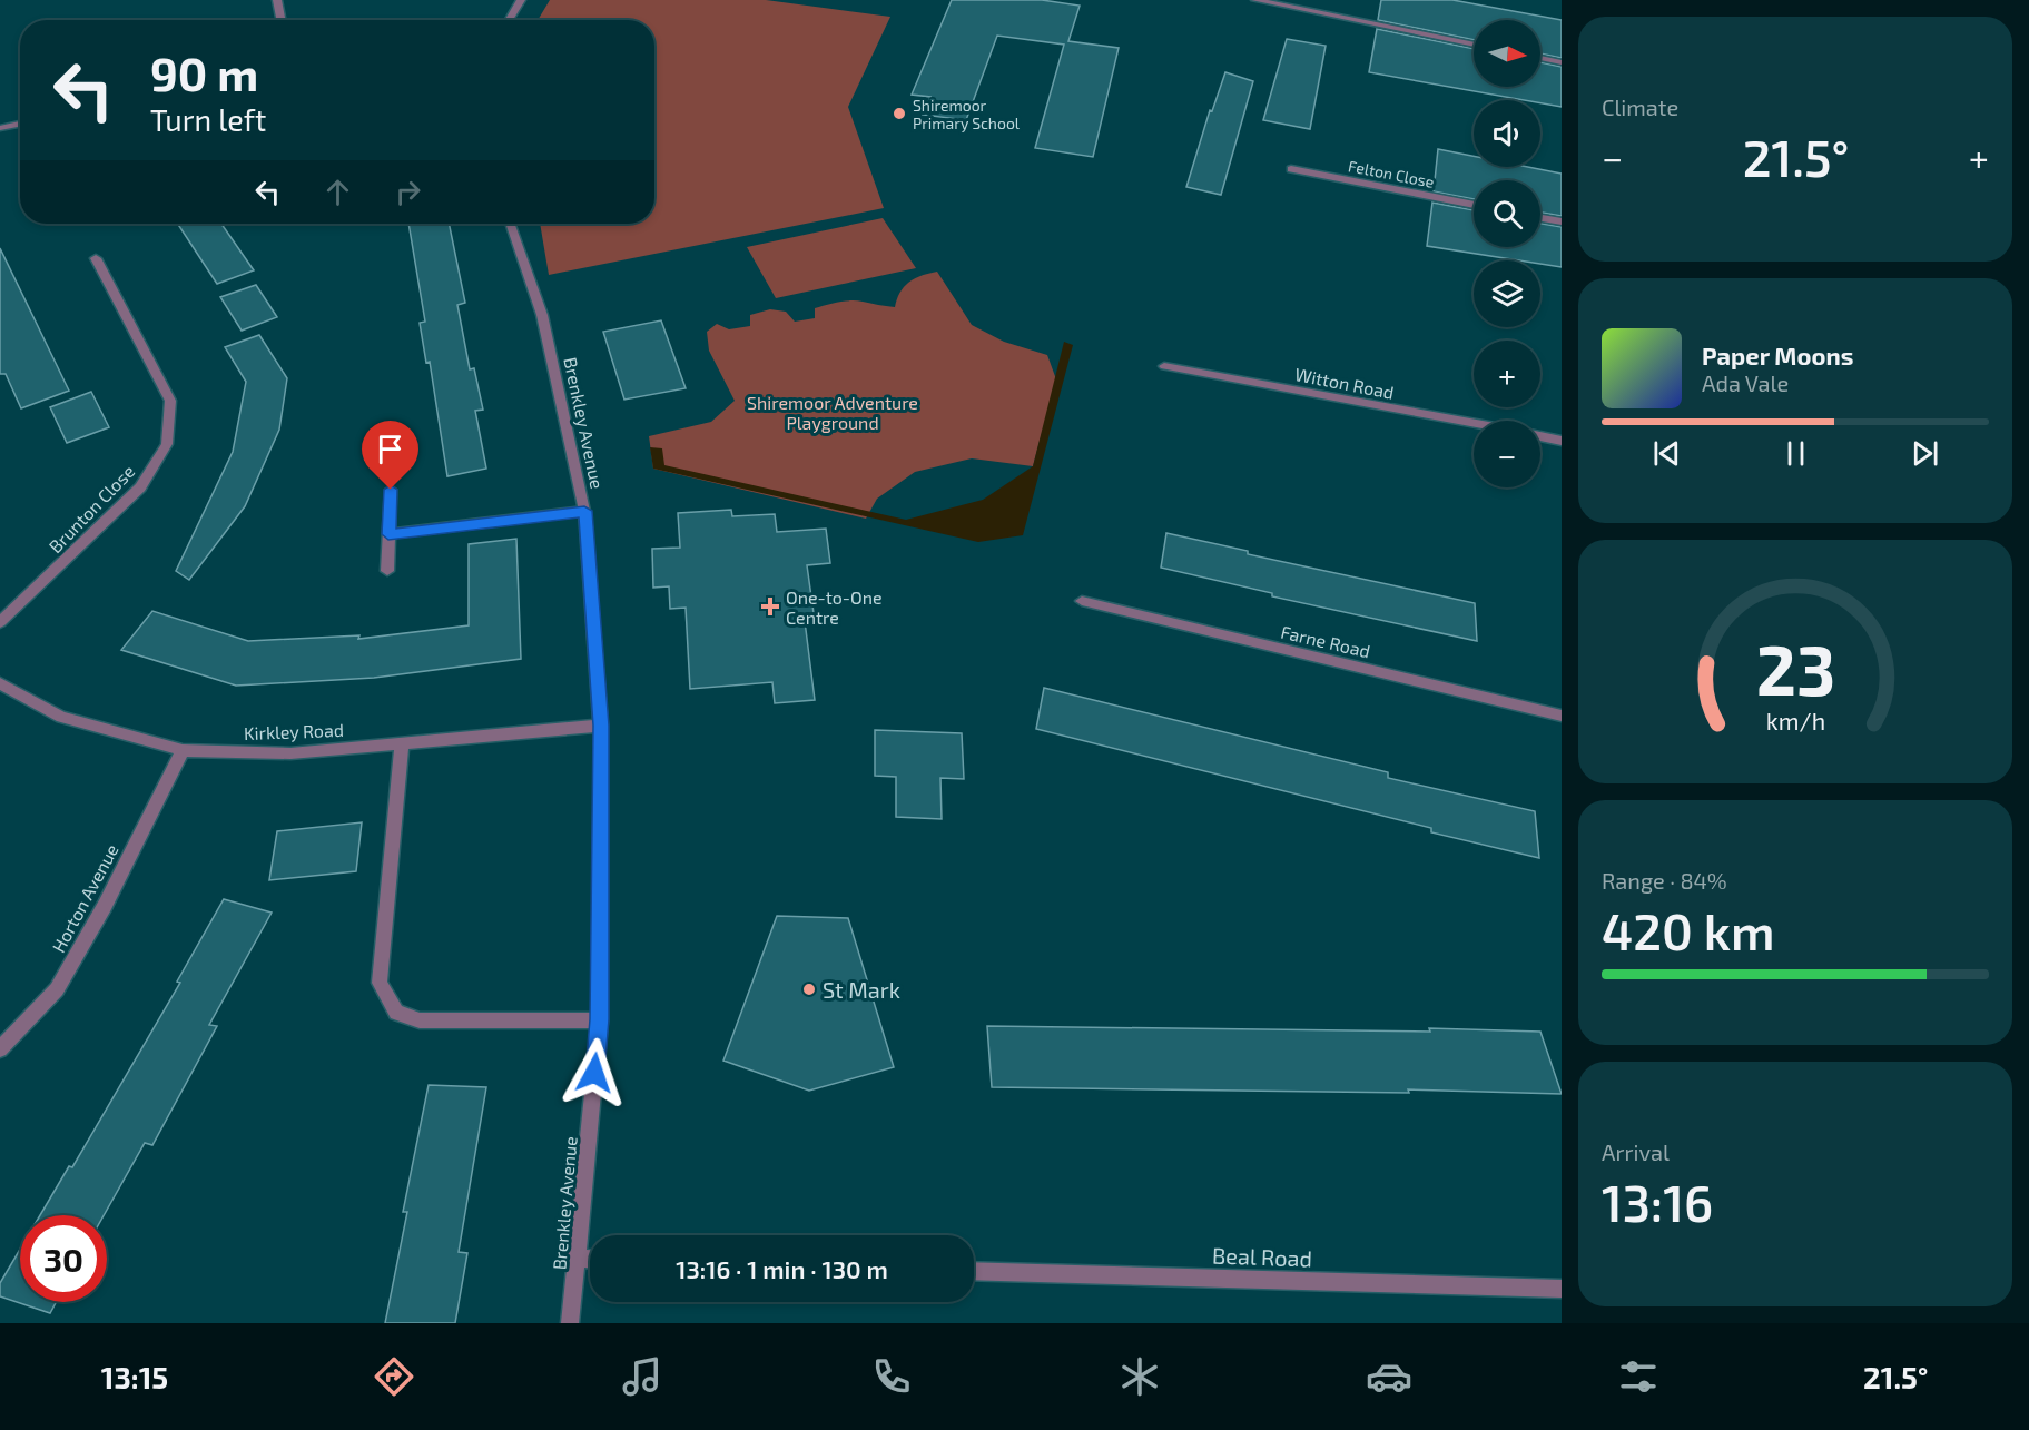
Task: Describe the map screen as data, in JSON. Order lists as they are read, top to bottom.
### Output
{
  "streets": {
    "street": [
      "Felton Close",
      "Witton Road",
      "Brenkley Avenue",
      "Brunton Close",
      "Farne Road",
      "Kirkley Road",
      "Horton Avenue",
      "Beal Road"
    ]
  },
  "crossings": [
    ["Brenkley Avenue", "Kirkley Road"],
    ["Kirkley Road", "Horton Avenue"]
  ],
  "parks": ["Shiremoor Adventure Playground"],
  "places": {
    "other": ["Shiremoor Primary School", "St Mark"],
    "health": ["One-to-One Centre"]
  },
  "north": "right",
  "page": {
    "tile": [
      "Climate",
      ["Range · 84%", "420 km"],
      ["Arrival", "13:16"]
    ],
    "map_buttons": ["+", "−"],
    "turn": ["90 m", "Turn left"],
    "heat": ["−", "21.5°", "+"],
    "song": ["Paper Moons", "Ada Vale"],
    "limit": "30",
    "trip": "13:16 · 1 min · 130 m",
    "tabs": ["13:15", "21.5°"],
    "gauge": ["23", "km/h"]
  }
}
